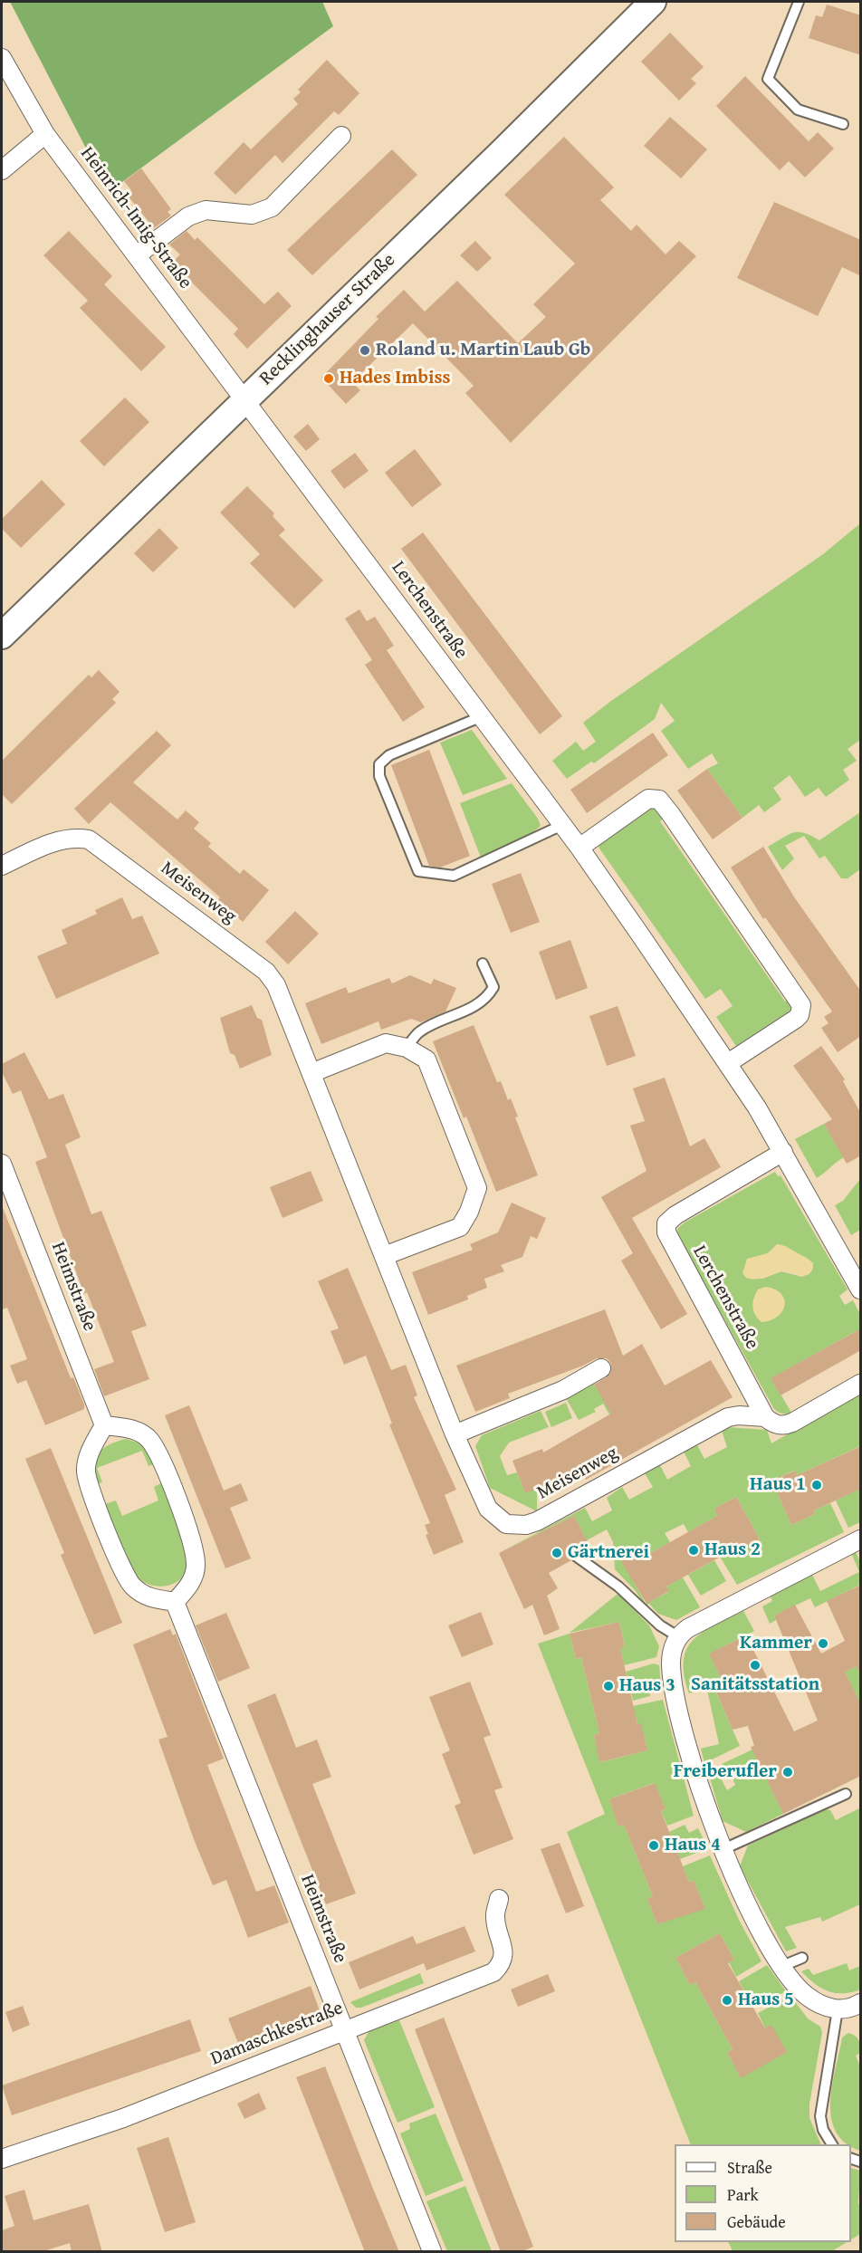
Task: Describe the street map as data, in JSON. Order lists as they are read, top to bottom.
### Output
{
  "streets": {
    "main road": ["Recklinghauser Straße"],
    "street": [
      "Heinrich-Imig-Straße",
      "Lerchenstraße",
      "Meisenweg",
      "Heimstraße",
      "Damaschkestraße"
    ]
  },
  "crossings": [
    ["Heinrich-Imig-Straße", "Recklinghauser Straße"],
    ["Heinrich-Imig-Straße", "Lerchenstraße"],
    ["Recklinghauser Straße", "Lerchenstraße"],
    ["Lerchenstraße", "Meisenweg"],
    ["Heimstraße", "Damaschkestraße"]
  ],
  "places": [
    "Roland u. Martin Laub Gb",
    "Hades Imbiss",
    "Haus 1",
    "Haus 2",
    "Gärtnerei",
    "Kammer",
    "Sanitätsstation",
    "Haus 3",
    "Freiberufler",
    "Haus 4",
    "Haus 5"
  ],
  "legend": ["Straße", "Park", "Gebäude"]
}
